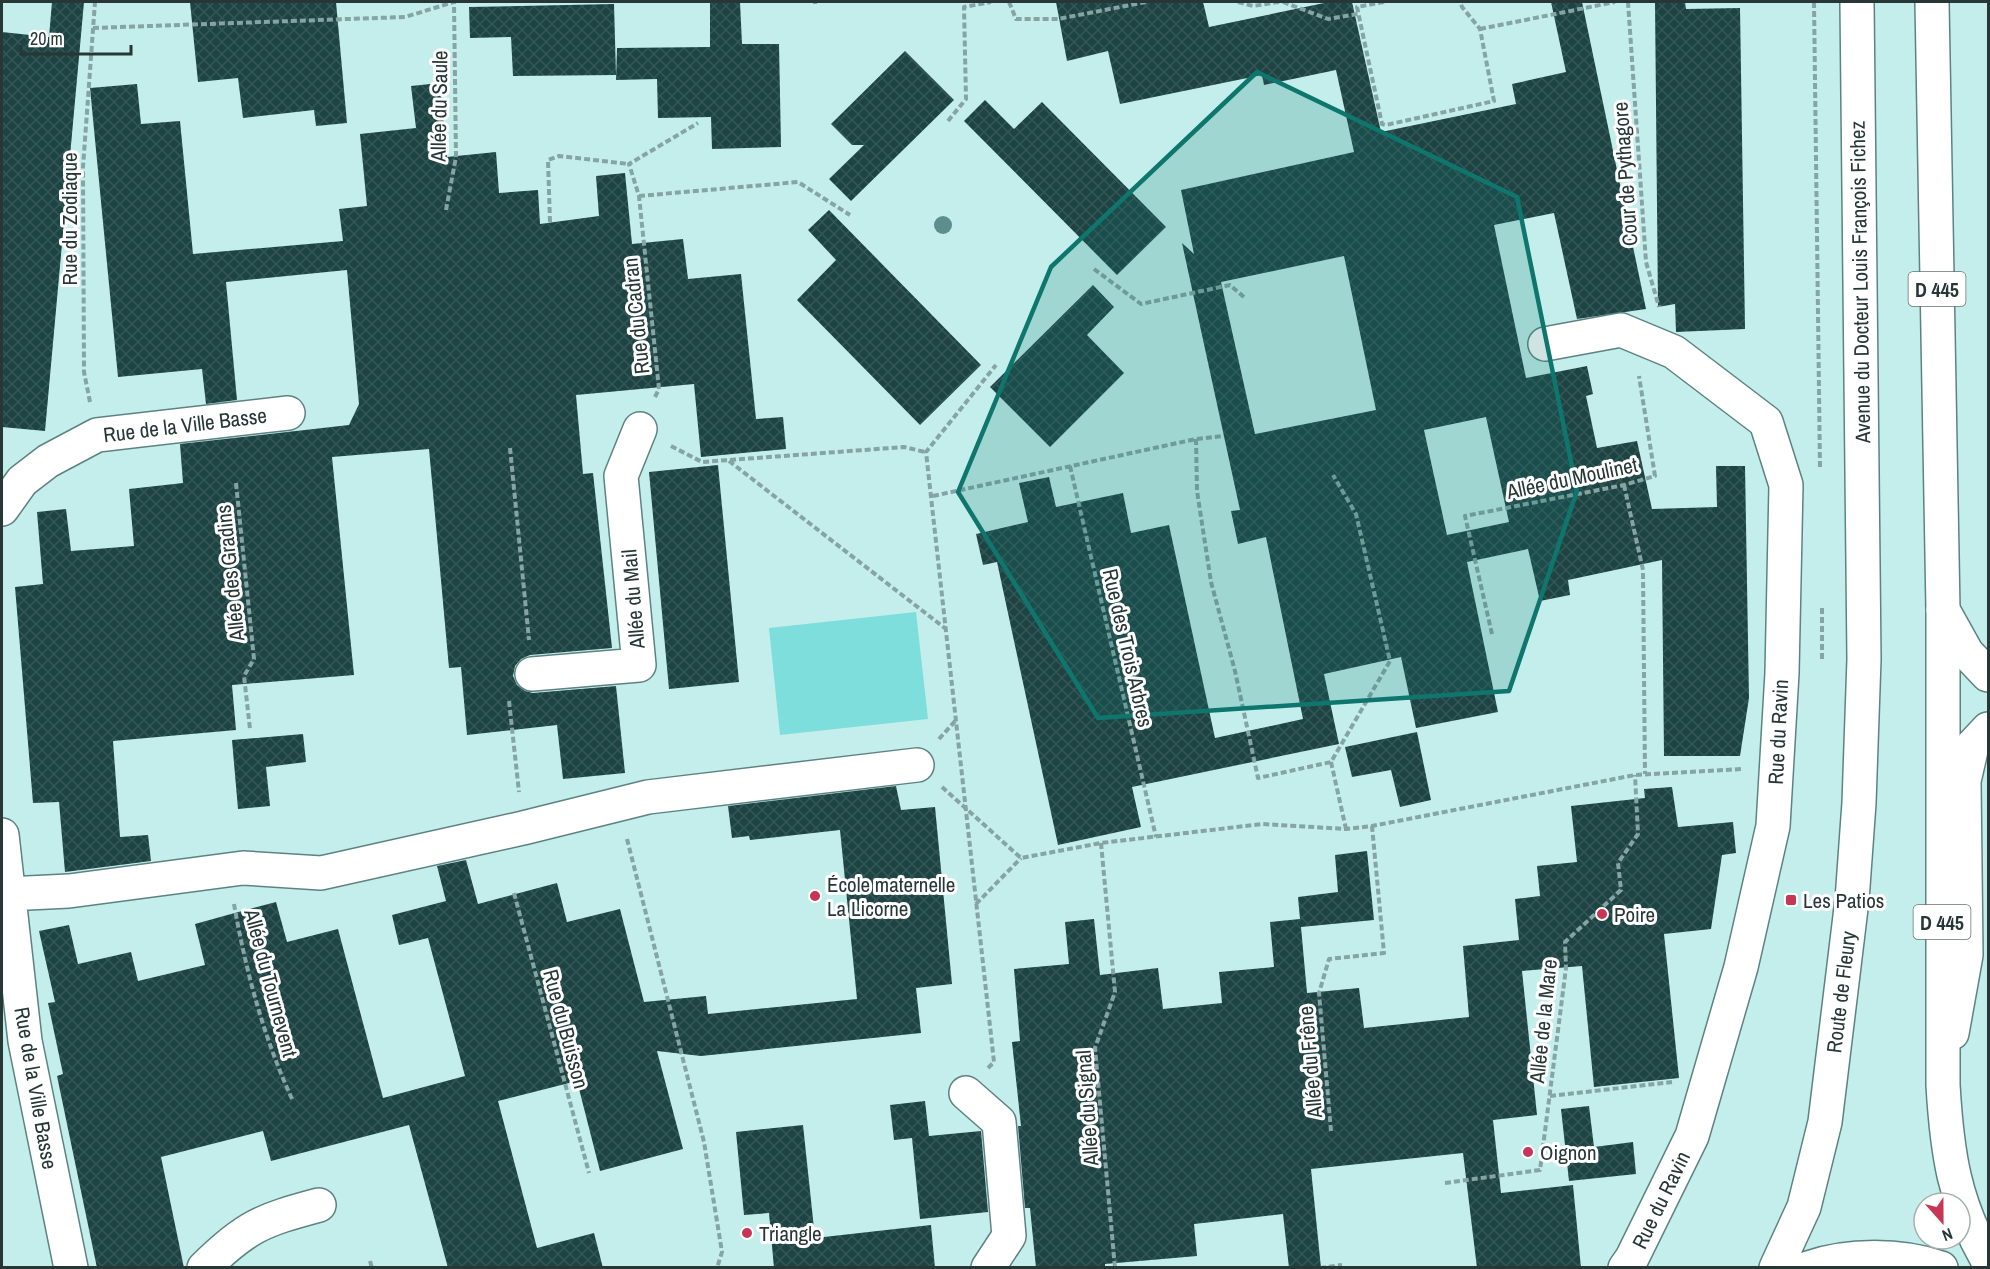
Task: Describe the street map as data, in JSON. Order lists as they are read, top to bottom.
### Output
{
  "streets": {
    "street": [
      "Avenue du Docteur Louis François Fichez",
      "D 445",
      "Rue de la Ville Basse",
      "Allée du Mail",
      "Rue du Ravin",
      "Route de Fleury"
    ],
    "path": [
      "Allée du Saule",
      "Cour de Pythagore",
      "Rue du Zodiaque",
      "Rue du Cadran",
      "Allée du Moulinet",
      "Allée des Gradins",
      "Rue des Trois Arbres",
      "Allée du Tournevent",
      "Allée de la Mare",
      "Rue du Buisson",
      "Allée du Frêne",
      "Allée du Signal"
    ]
  },
  "crossings": [
    ["Cour de Pythagore", "Allée du Moulinet"],
    ["Cour de Pythagore", "Rue du Ravin"],
    ["Rue du Zodiaque", "Rue de la Ville Basse"],
    ["Avenue du Docteur Louis François Fichez", "Route de Fleury"],
    ["Rue du Cadran", "Allée du Mail"],
    ["Allée du Moulinet", "Rue du Ravin"]
  ],
  "places": {
    "other": [
      "École maternelle La Licorne",
      "Poire",
      "Oignon",
      "Triangle"
    ],
    "transit": ["Les Patios"]
  },
  "scale_bar": "20 m",
  "north": "bottom"
}
